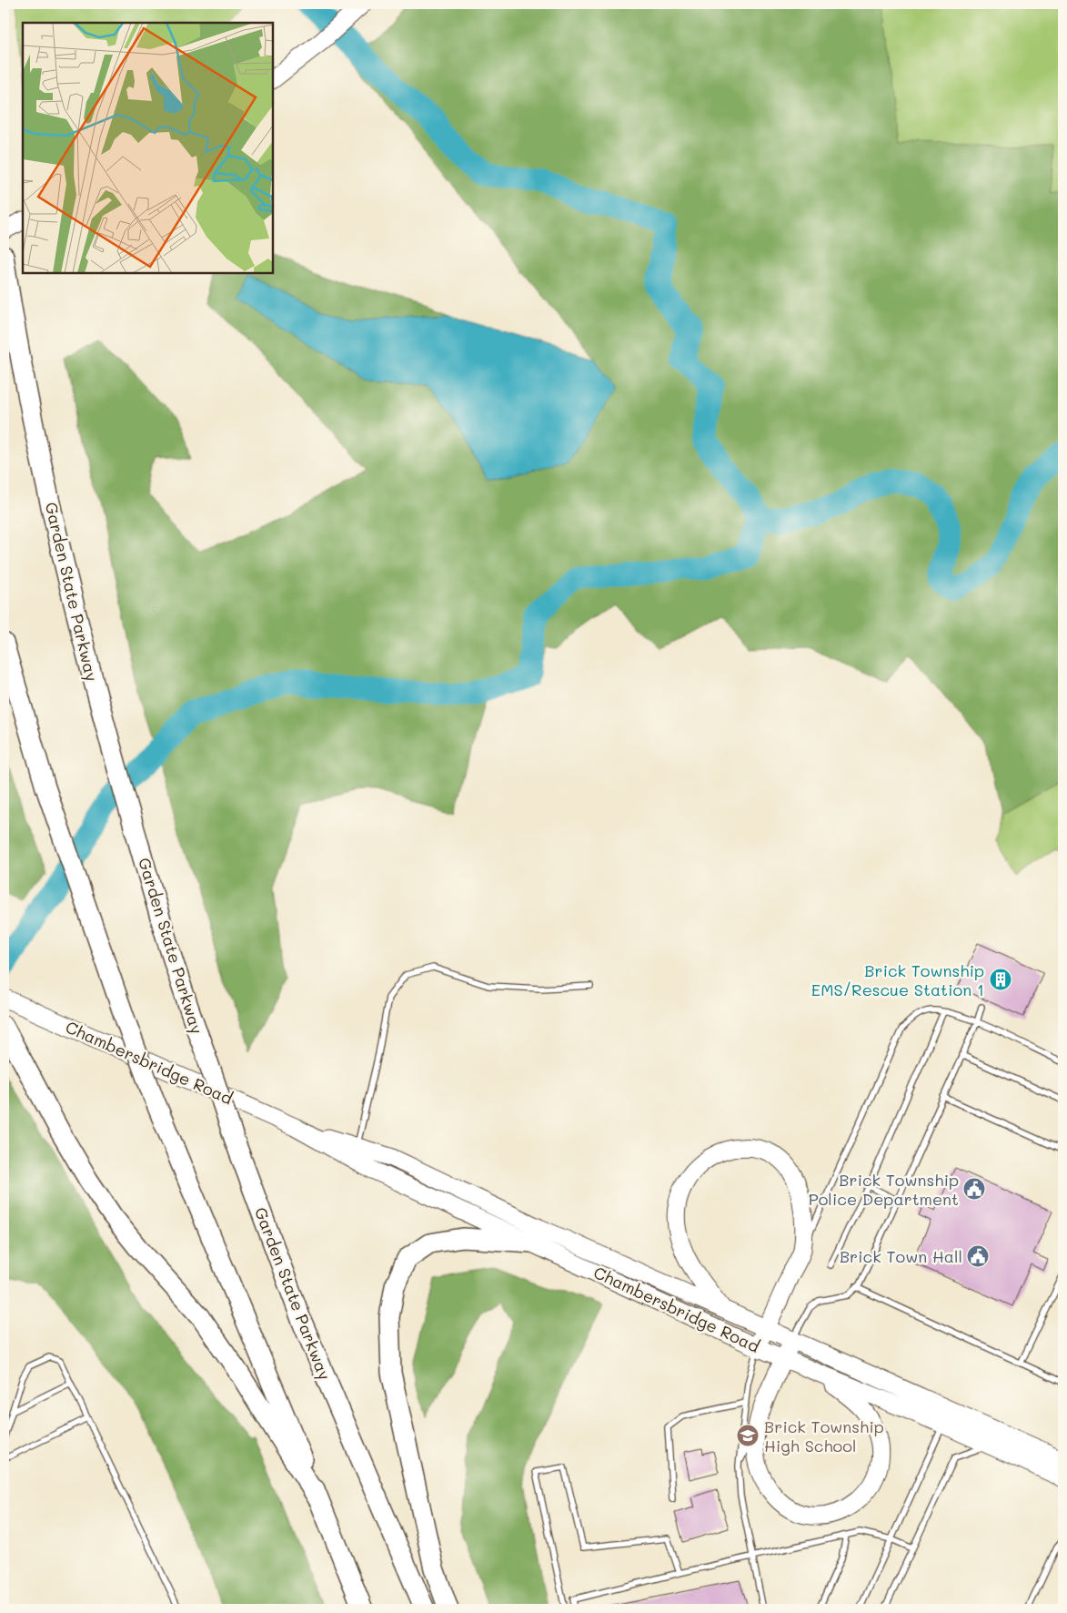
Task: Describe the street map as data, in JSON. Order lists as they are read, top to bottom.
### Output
{
  "streets": {
    "highway": ["Garden State Parkway"],
    "main road": ["Chambersbridge Road"]
  },
  "places": {
    "building": ["Brick Township EMS/Rescue Station 1"],
    "public building": ["Brick Township Police Department", "Brick Town Hall"],
    "school or university": ["Brick Township High School"]
  }
}
